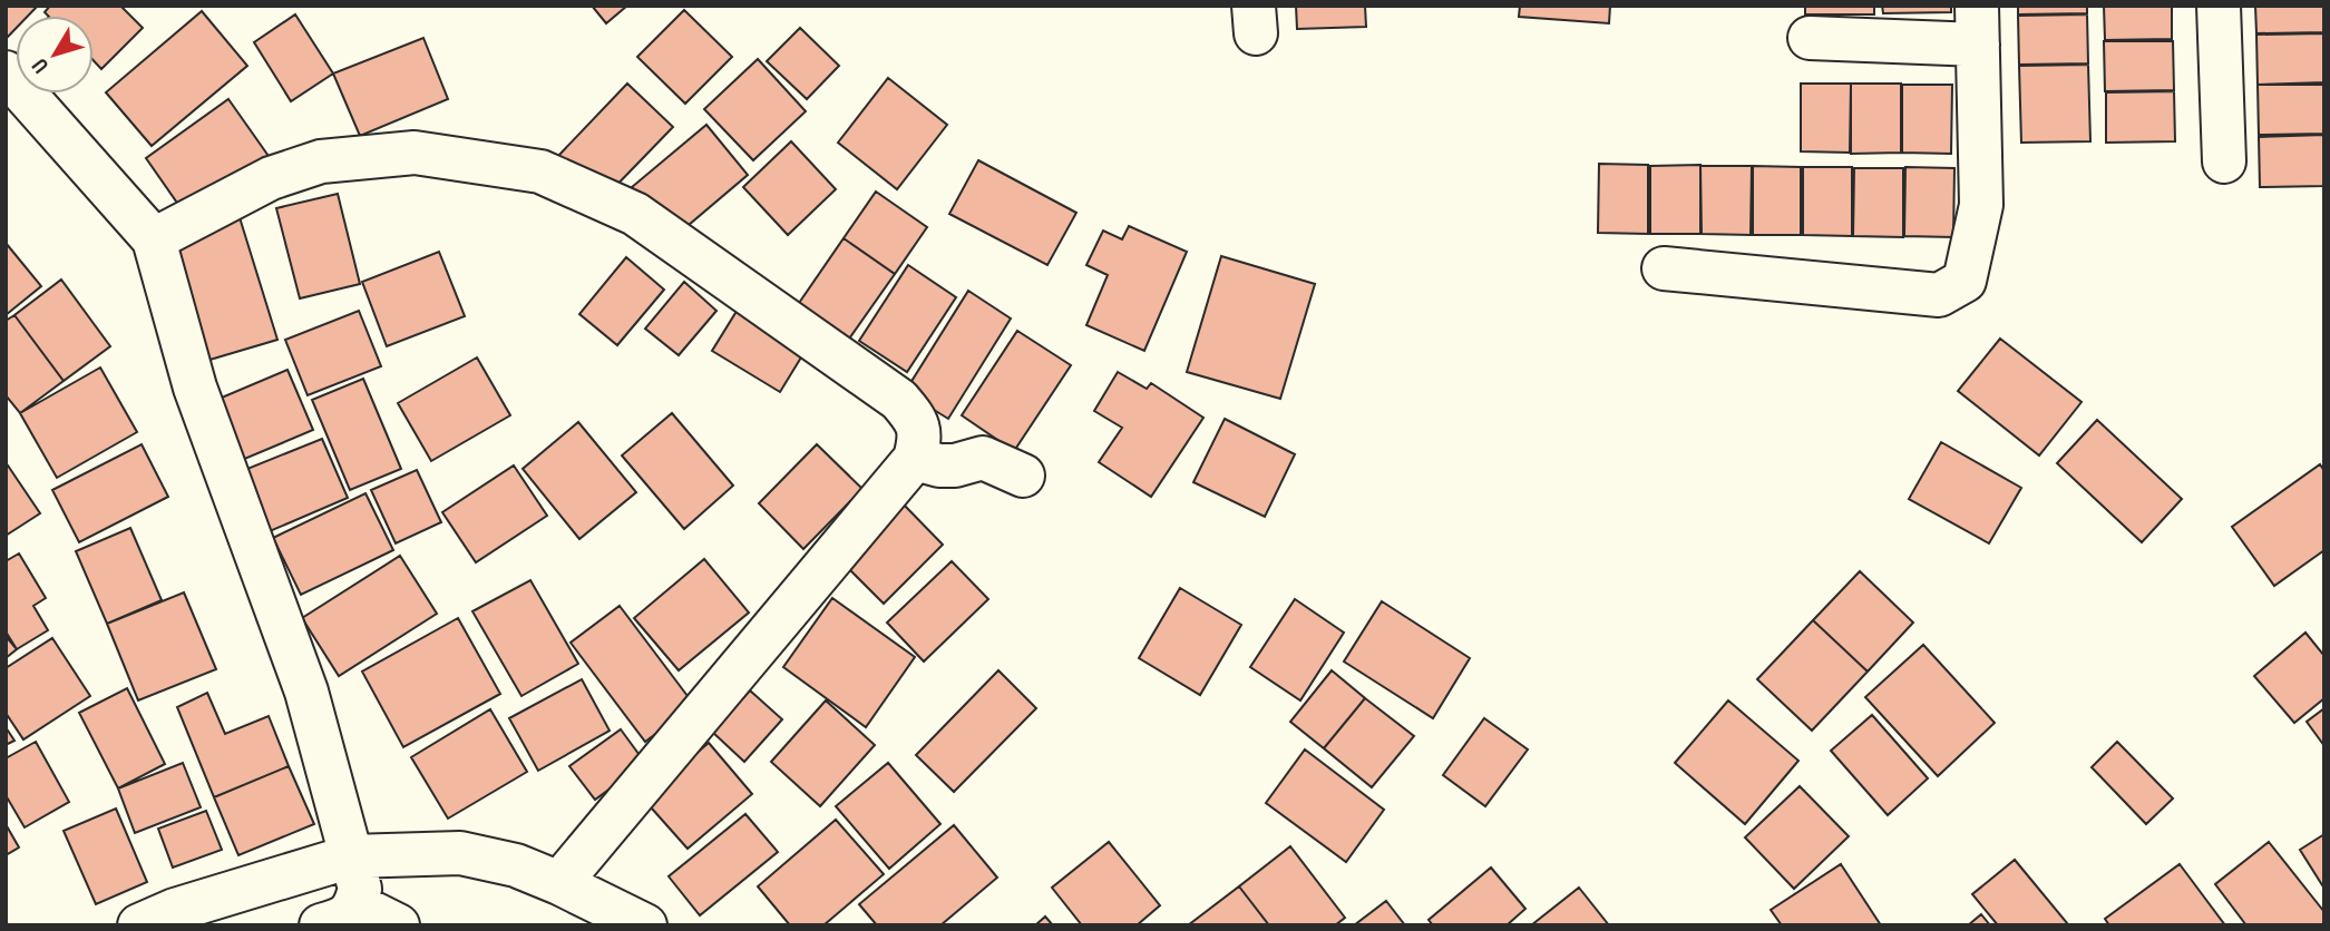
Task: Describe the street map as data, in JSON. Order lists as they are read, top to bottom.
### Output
{
  "north": "bottom left"
}
